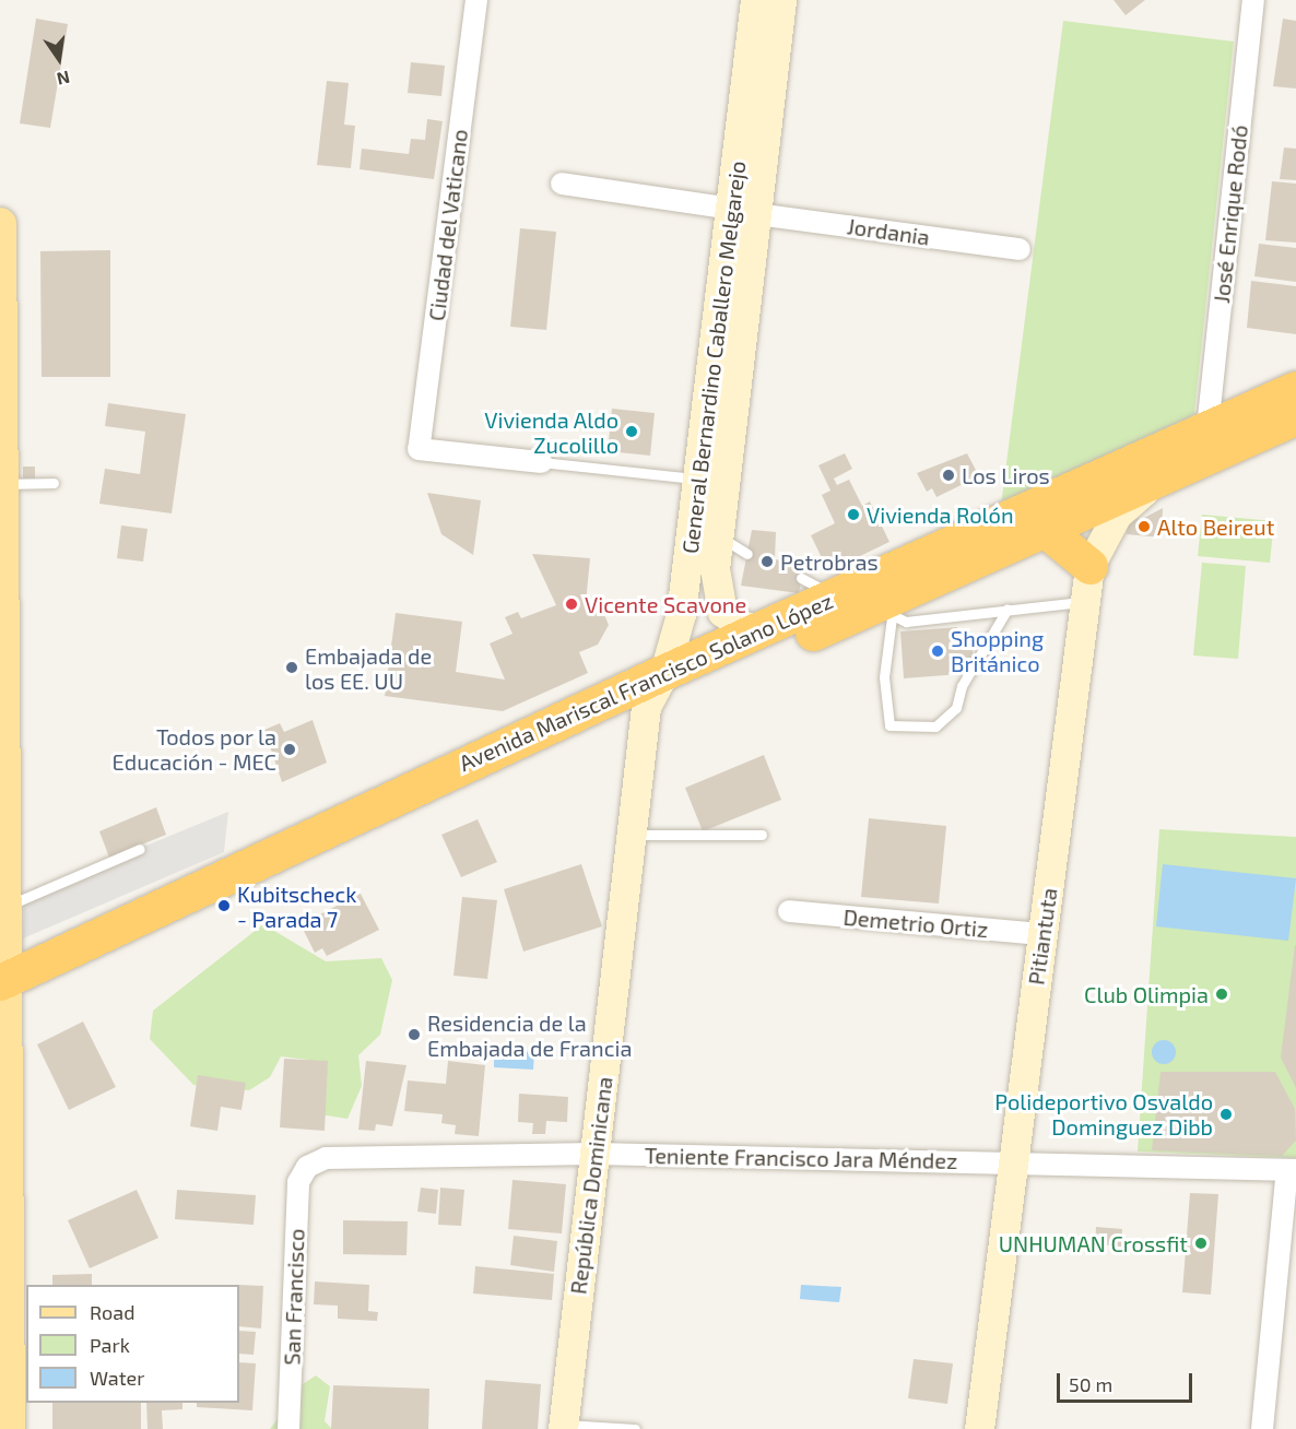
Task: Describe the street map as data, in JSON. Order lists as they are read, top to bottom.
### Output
{
  "streets": {
    "highway": ["Avenida Mariscal Francisco Solano López"],
    "street": [
      "José Enrique Rodó",
      "Ciudad del Vaticano",
      "Jordania",
      "General Bernardino Caballero Melgarejo",
      "Demetrio Ortiz",
      "Pitiantuta",
      "Teniente Francisco Jara Méndez",
      "República Dominicana",
      "San Francisco"
    ]
  },
  "crossings": [
    ["José Enrique Rodó", "Avenida Mariscal Francisco Solano López"],
    ["Jordania", "General Bernardino Caballero Melgarejo"],
    ["General Bernardino Caballero Melgarejo", "Avenida Mariscal Francisco Solano López"],
    ["General Bernardino Caballero Melgarejo", "República Dominicana"],
    ["Avenida Mariscal Francisco Solano López", "Pitiantuta"],
    ["Avenida Mariscal Francisco Solano López", "República Dominicana"],
    ["Demetrio Ortiz", "Pitiantuta"],
    ["Pitiantuta", "Teniente Francisco Jara Méndez"],
    ["Teniente Francisco Jara Méndez", "República Dominicana"],
    ["Teniente Francisco Jara Méndez", "San Francisco"]
  ],
  "places": [
    "Vivienda Aldo Zucolillo",
    "Los Liros",
    "Vivienda Rolón",
    "Alto Beireut",
    "Petrobras",
    "Vicente Scavone",
    "Shopping Británico",
    "Embajada de los EE. UU",
    "Todos por la Educación - MEC",
    "Kubitscheck - Parada 7",
    "Club Olimpia",
    "Residencia de la Embajada de Francia",
    "Polideportivo Osvaldo Dominguez Dibb",
    "UNHUMAN Crossfit"
  ],
  "legend": ["Road", "Park", "Water"],
  "scale_bar": "50 m",
  "north": "bottom"
}
